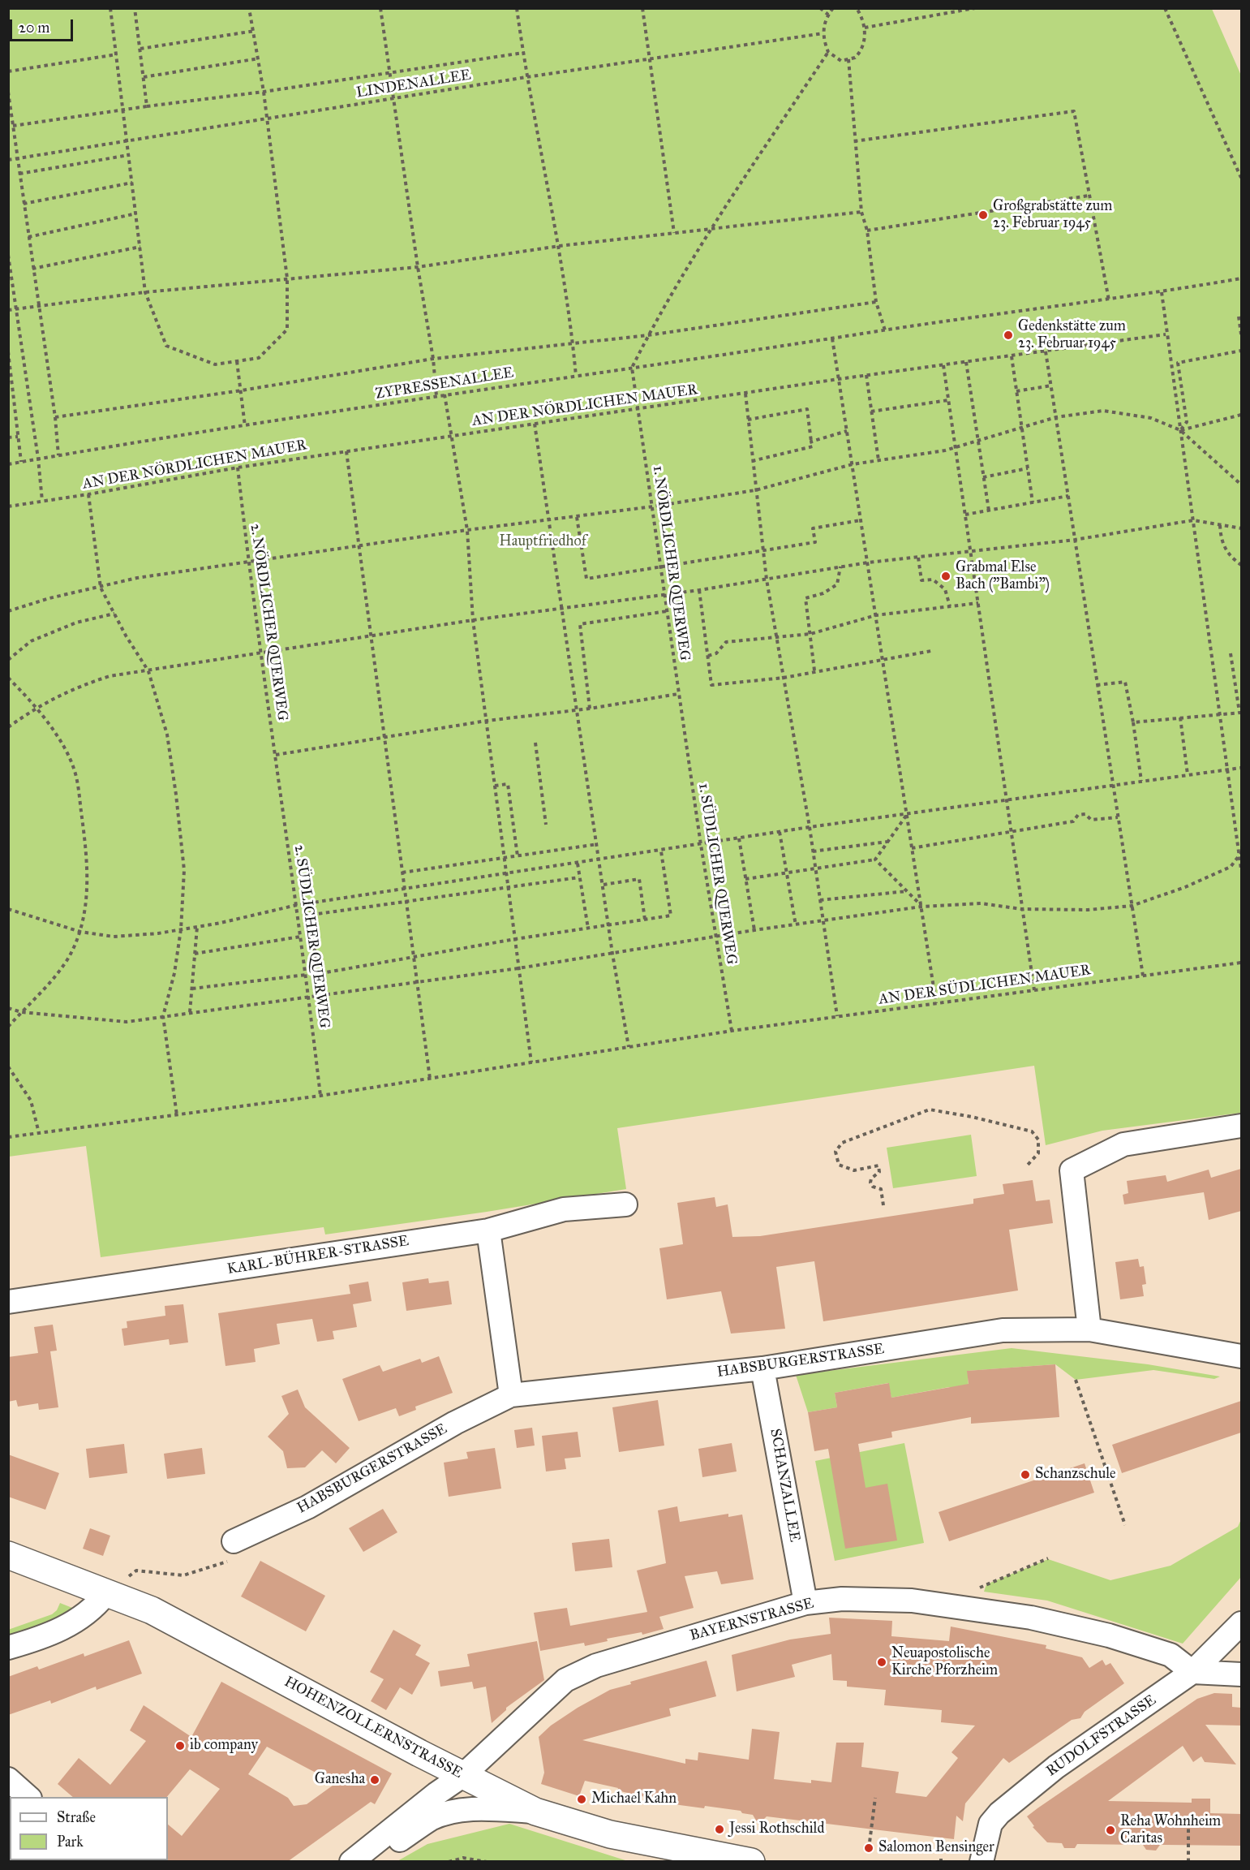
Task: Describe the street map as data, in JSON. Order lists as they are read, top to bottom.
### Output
{
  "streets": {
    "main road": ["HOHENZOLLERNSTRASSE"],
    "street": [
      "KARL-BÜHRER-STRASSE",
      "HABSBURGERSTRASSE",
      "SCHANZALLEE",
      "BAYERNSTRASSE",
      "RUDOLFSTRASSE"
    ],
    "path": [
      "LINDENALLEE",
      "ZYPRESSENALLEE",
      "AN DER NÖRDLICHEN MAUER",
      "1. NÖRDLICHER QUERWEG",
      "2. NÖRDLICHER QUERWEG",
      "1. SÜDLICHER QUERWEG",
      "2. SÜDLICHER QUERWEG",
      "AN DER SÜDLICHEN MAUER"
    ]
  },
  "crossings": [
    ["ZYPRESSENALLEE", "1. NÖRDLICHER QUERWEG"],
    ["AN DER NÖRDLICHEN MAUER", "1. NÖRDLICHER QUERWEG"],
    ["AN DER NÖRDLICHEN MAUER", "2. NÖRDLICHER QUERWEG"],
    ["1. NÖRDLICHER QUERWEG", "1. SÜDLICHER QUERWEG"],
    ["2. NÖRDLICHER QUERWEG", "2. SÜDLICHER QUERWEG"],
    ["1. SÜDLICHER QUERWEG", "AN DER SÜDLICHEN MAUER"],
    ["2. SÜDLICHER QUERWEG", "AN DER SÜDLICHEN MAUER"],
    ["HABSBURGERSTRASSE", "SCHANZALLEE"],
    ["SCHANZALLEE", "BAYERNSTRASSE"],
    ["BAYERNSTRASSE", "HOHENZOLLERNSTRASSE"],
    ["BAYERNSTRASSE", "RUDOLFSTRASSE"]
  ],
  "parks": ["Hauptfriedhof"],
  "places": [
    "Großgrabstätte zum 23. Februar 1945",
    "Gedenkstätte zum 23. Februar 1945",
    "Grabmal Else Bach (\"Bambi\")",
    "Schanzschule",
    "Neuapostolische Kirche Pforzheim",
    "ib company",
    "Ganesha",
    "Michael Kahn",
    "Jessi Rothschild",
    "Reha Wohnheim Caritas",
    "Salomon Bensinger"
  ],
  "legend": ["Straße", "Park"],
  "scale_bar": "20 m"
}
